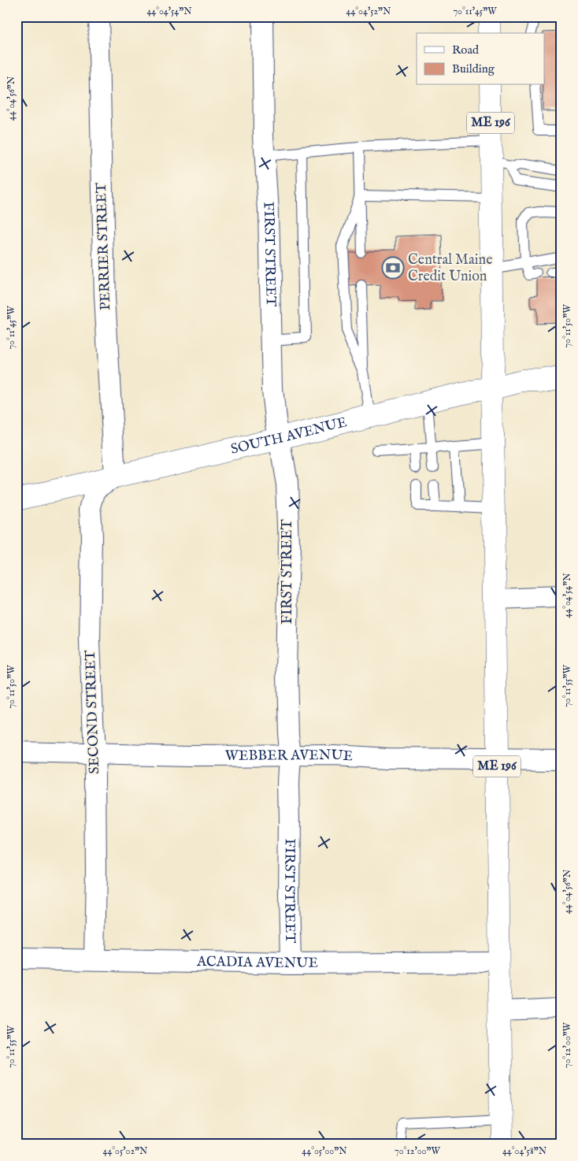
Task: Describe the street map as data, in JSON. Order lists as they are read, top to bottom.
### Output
{
  "streets": {
    "main road": ["ME 196", "SOUTH AVENUE"],
    "street": [
      "PERRIER STREET",
      "FIRST STREET",
      "SECOND STREET",
      "WEBBER AVENUE",
      "ACADIA AVENUE"
    ]
  },
  "crossings": [
    ["ME 196", "SOUTH AVENUE"],
    ["ME 196", "WEBBER AVENUE"],
    ["ME 196", "ACADIA AVENUE"],
    ["PERRIER STREET", "SOUTH AVENUE"],
    ["PERRIER STREET", "SECOND STREET"],
    ["FIRST STREET", "SOUTH AVENUE"],
    ["FIRST STREET", "WEBBER AVENUE"],
    ["FIRST STREET", "ACADIA AVENUE"],
    ["SOUTH AVENUE", "SECOND STREET"],
    ["SECOND STREET", "WEBBER AVENUE"],
    ["SECOND STREET", "ACADIA AVENUE"]
  ],
  "places": {
    "bank": ["Central Maine Credit Union"]
  },
  "legend": ["Road", "Building"],
  "coordinates": [
    "44°04'54\"N",
    "44°04'52\"N",
    "70°11'45\"W",
    "44°04'56\"N",
    "70°11'50\"W",
    "70°11'55\"W",
    "70°12'00\"W",
    "44°05'02\"N",
    "44°05'00\"N",
    "44°04'58\"N"
  ]
}
